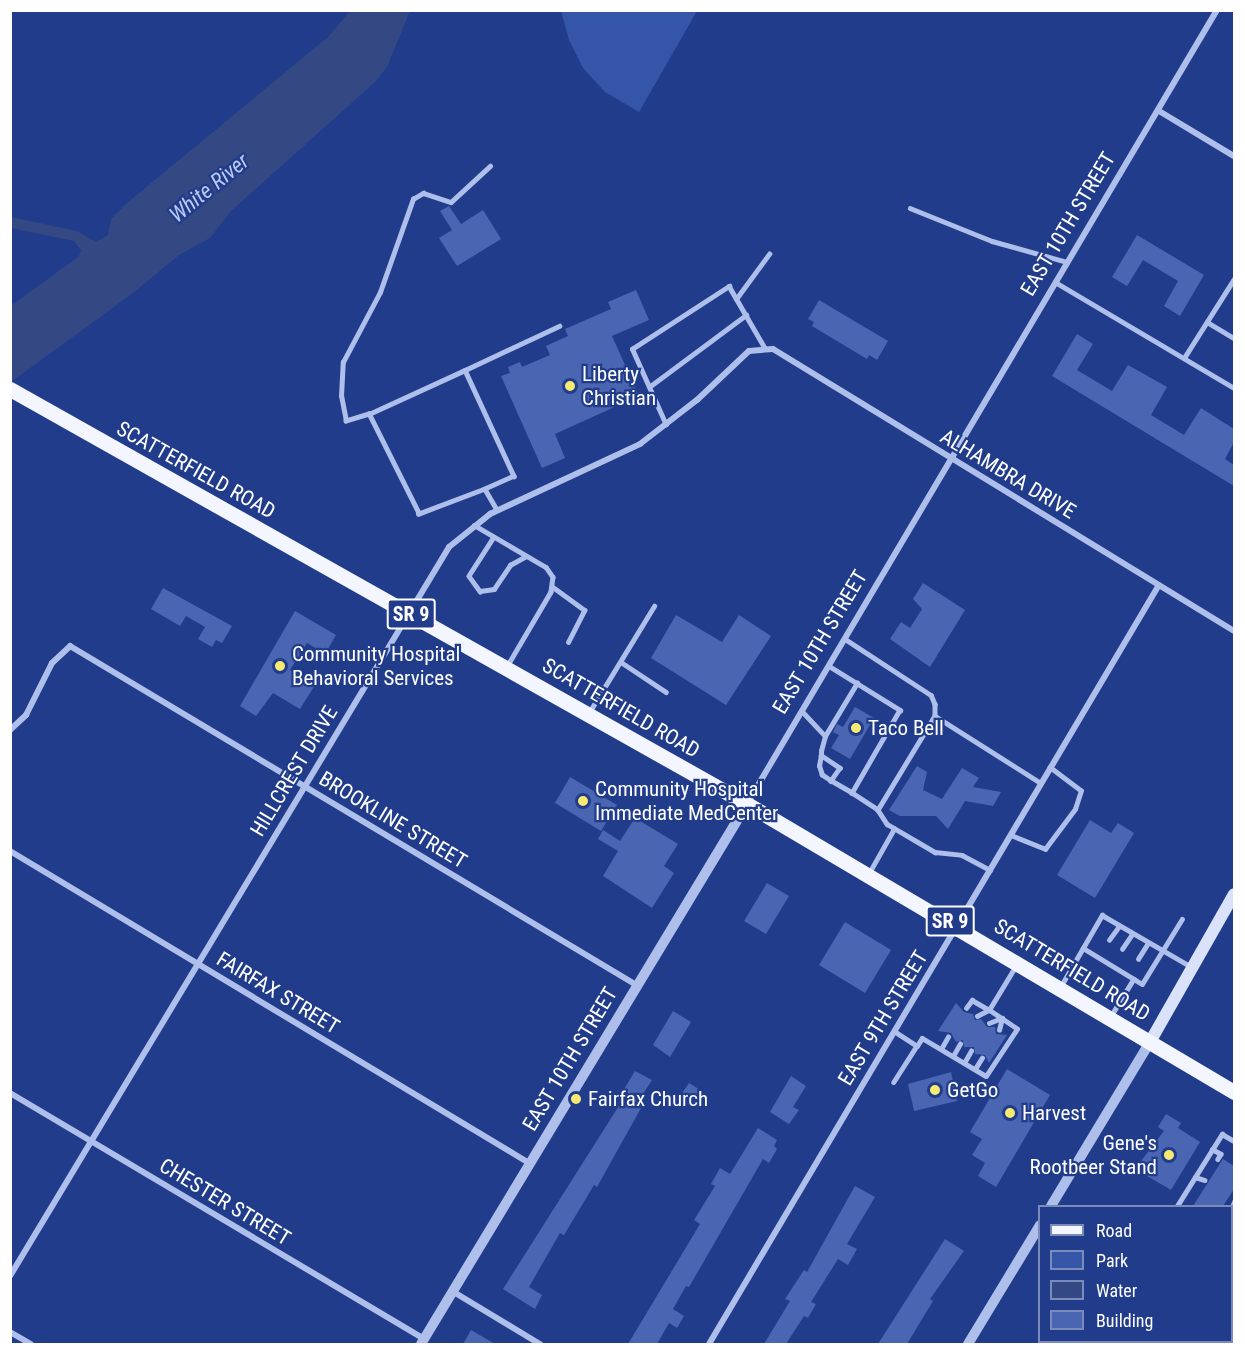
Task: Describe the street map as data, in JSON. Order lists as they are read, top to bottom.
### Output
{
  "streets": {
    "main road": ["SCATTERFIELD ROAD", "SR 9"],
    "street": [
      "EAST 10TH STREET",
      "ALHAMBRA DRIVE",
      "HILLCREST DRIVE",
      "BROOKLINE STREET",
      "FAIRFAX STREET",
      "EAST 9TH STREET",
      "CHESTER STREET"
    ]
  },
  "crossings": [
    ["EAST 10TH STREET", "SCATTERFIELD ROAD"],
    ["EAST 10TH STREET", "ALHAMBRA DRIVE"],
    ["EAST 10TH STREET", "BROOKLINE STREET"],
    ["EAST 10TH STREET", "FAIRFAX STREET"],
    ["EAST 10TH STREET", "CHESTER STREET"],
    ["SCATTERFIELD ROAD", "HILLCREST DRIVE"],
    ["SCATTERFIELD ROAD", "EAST 9TH STREET"],
    ["ALHAMBRA DRIVE", "HILLCREST DRIVE"],
    ["ALHAMBRA DRIVE", "EAST 9TH STREET"],
    ["HILLCREST DRIVE", "BROOKLINE STREET"],
    ["HILLCREST DRIVE", "FAIRFAX STREET"],
    ["HILLCREST DRIVE", "CHESTER STREET"]
  ],
  "water": ["White River"],
  "places": [
    "Liberty Christian",
    "Community Hospital Behavioral Services",
    "Taco Bell",
    "Community Hospital Immediate MedCenter",
    "GetGo",
    "Fairfax Church",
    "Harvest",
    "Gene's Rootbeer Stand"
  ],
  "legend": [
    "Road",
    "Park",
    "Water",
    "Building"
  ]
}
